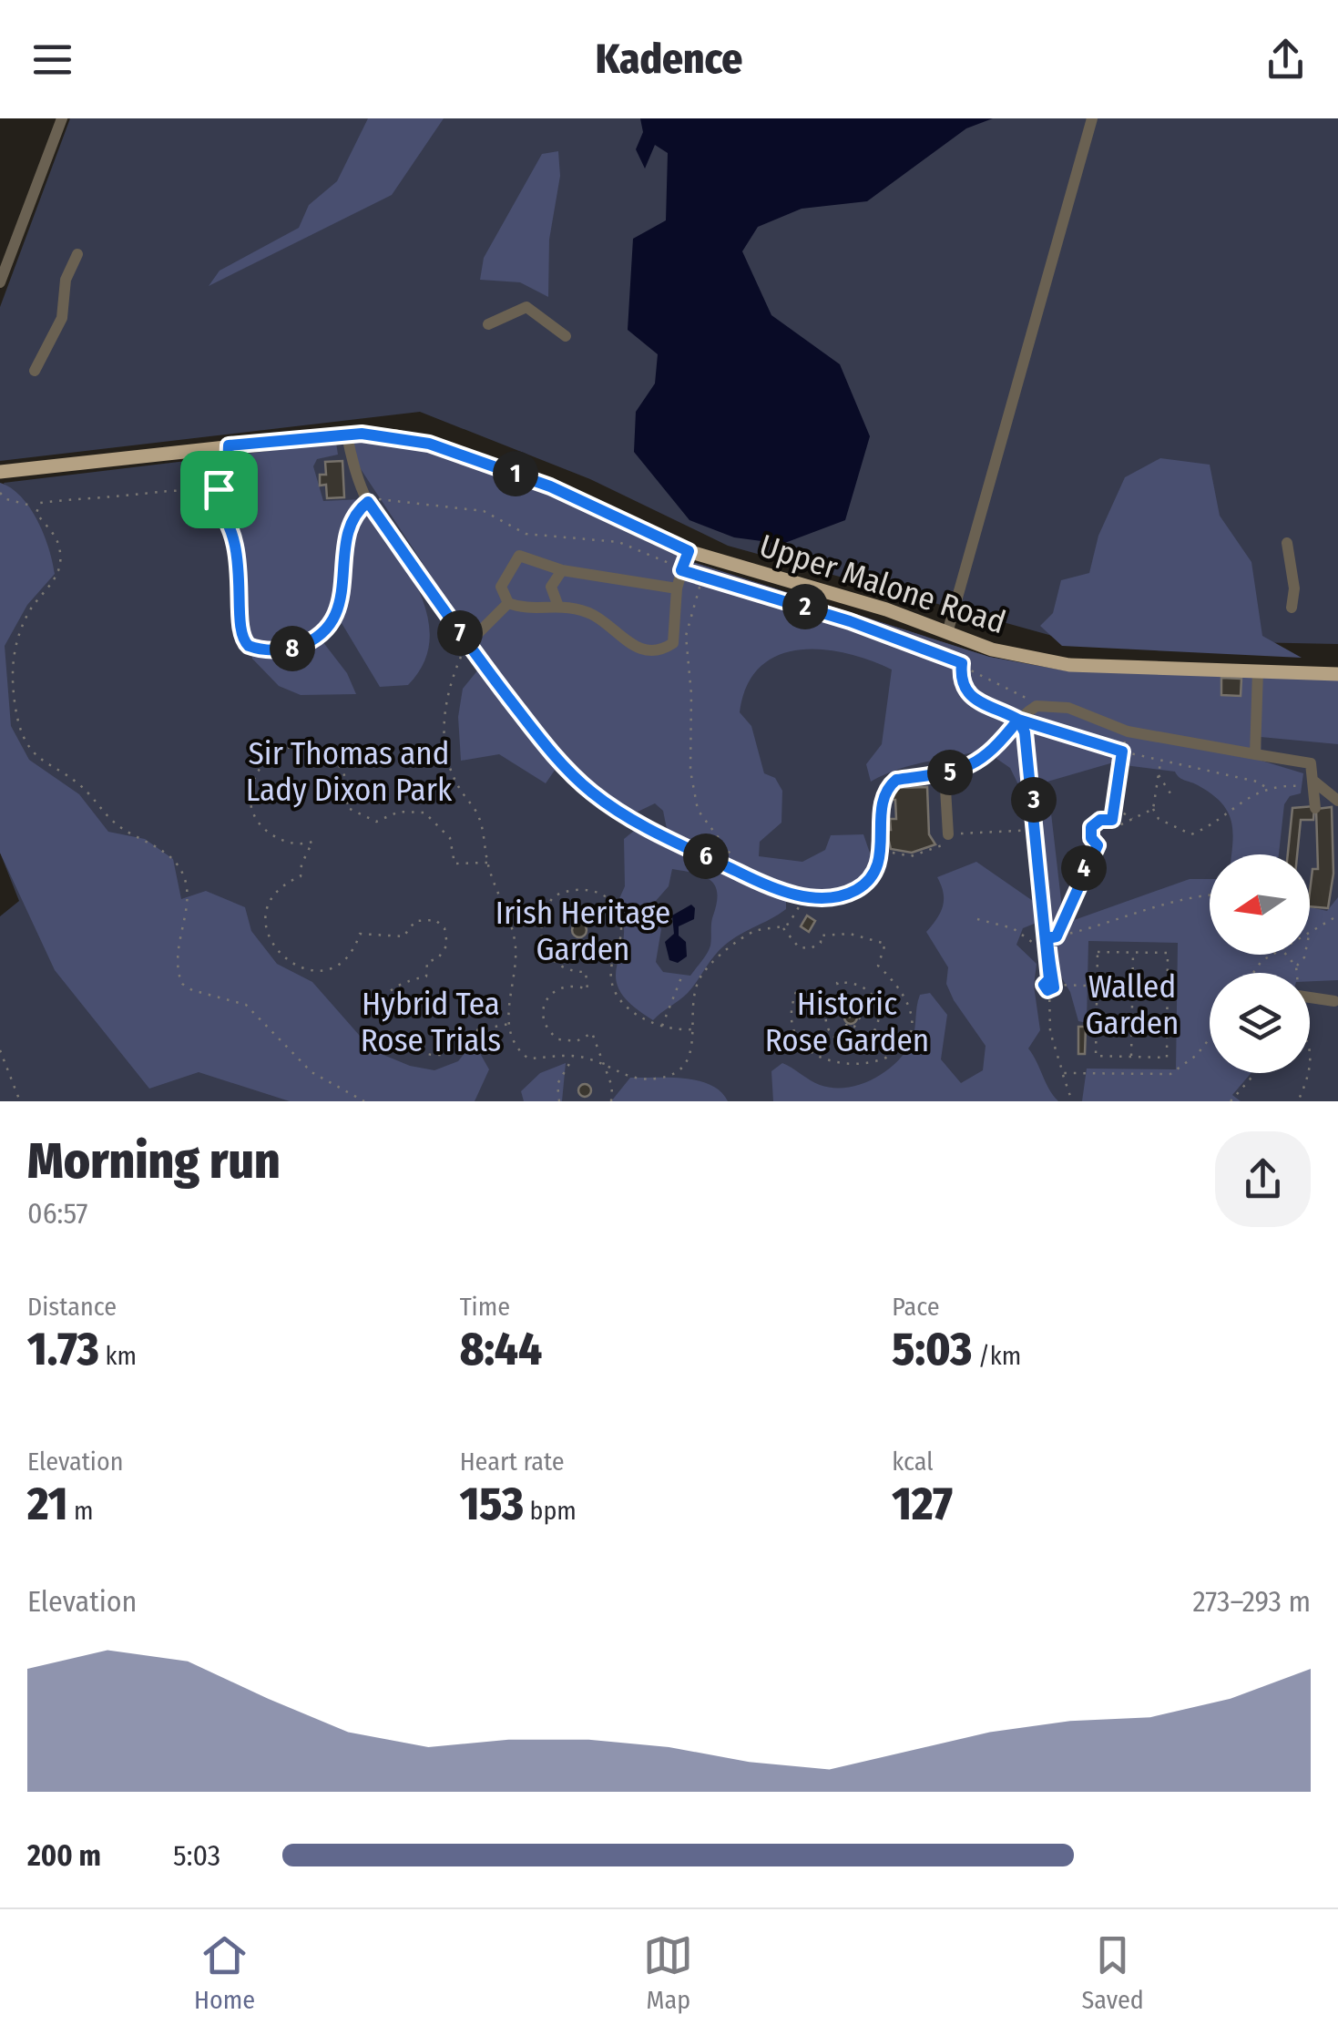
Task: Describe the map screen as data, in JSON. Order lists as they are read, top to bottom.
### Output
{
  "streets": {
    "main road": ["Upper Malone Road"]
  },
  "parks": [
    "Sir Thomas and Lady Dixon Park",
    "Irish Heritage Garden",
    "Walled Garden",
    "Hybrid Tea Rose Trials",
    "Historic Rose Garden"
  ],
  "north": "left",
  "page": {
    "header": "Kadence",
    "pins": [
      "1",
      "2",
      "7",
      "8",
      "5",
      "3",
      "6",
      "4"
    ],
    "heading": ["Morning run", "06:57"],
    "stats": [
      ["Distance", "1.73 km"],
      ["Time", "8:44"],
      ["Pace", "5:03 /km"],
      ["Elevation", "21 m"],
      ["Heart rate", "153 bpm"],
      ["kcal", "127"]
    ],
    "chart": ["Elevation", "273–293 m"],
    "list": [
      {
        "name": "200 m",
        "note": "5:03"
      }
    ],
    "tabs": ["Home", "Map", "Saved"]
  }
}
